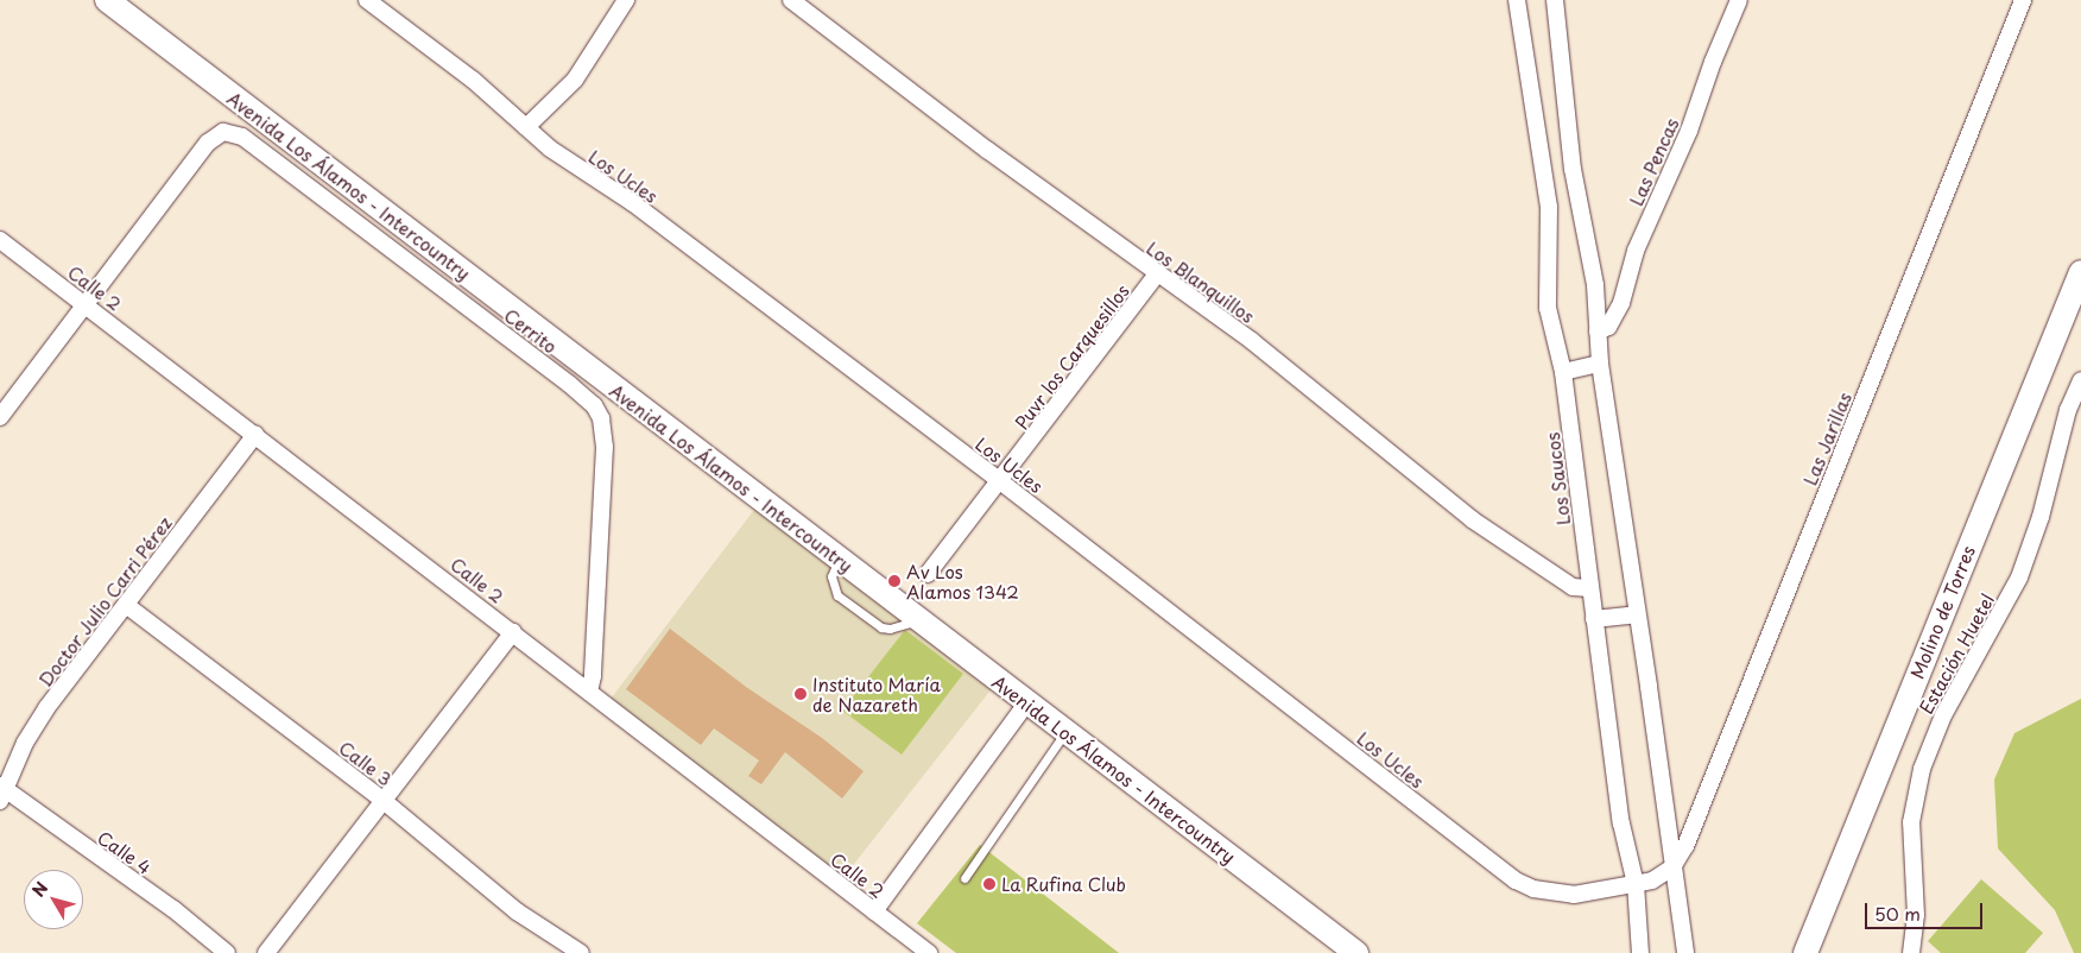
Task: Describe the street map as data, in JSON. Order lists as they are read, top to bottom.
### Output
{
  "streets": {
    "main road": ["Avenida Los Álamos - Intercountry", "Molino de Torres"],
    "street": [
      "Las Pencas",
      "Los Ucles",
      "Los Blanquillos",
      "Calle 2",
      "Cerrito",
      "Puvr los Carquesillos",
      "Las Jarillas",
      "Los Saucos",
      "Doctor Julio Carri Pérez",
      "Estación Huetel",
      "Calle 3",
      "Calle 4"
    ]
  },
  "crossings": [
    ["Los Ucles", "Puvr los Carquesillos"],
    ["Los Ucles", "Las Jarillas"],
    ["Los Ucles", "Los Saucos"],
    ["Los Blanquillos", "Puvr los Carquesillos"],
    ["Los Blanquillos", "Los Saucos"],
    ["Calle 2", "Cerrito"],
    ["Calle 2", "Doctor Julio Carri Pérez"],
    ["Las Jarillas", "Los Saucos"],
    ["Doctor Julio Carri Pérez", "Calle 3"],
    ["Doctor Julio Carri Pérez", "Calle 4"]
  ],
  "places": ["Av Los Alamos 1342", "Instituto María de Nazareth", "La Rufina Club"],
  "scale_bar": "50 m",
  "north": "top left"
}
